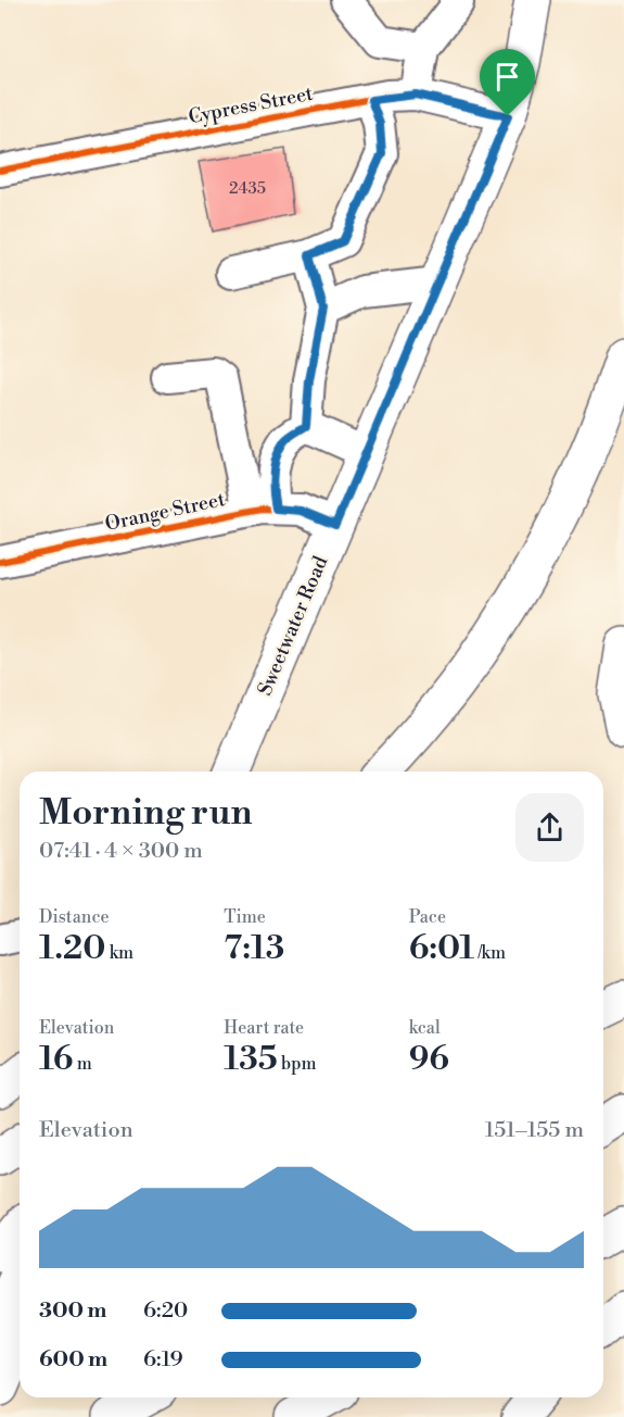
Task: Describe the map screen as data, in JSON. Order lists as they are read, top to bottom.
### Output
{
  "streets": {
    "main road": ["Sweetwater Road"],
    "street": ["Cypress Street", "Orange Street"]
  },
  "crossings": [
    ["Cypress Street", "Sweetwater Road"],
    ["Orange Street", "Sweetwater Road"]
  ],
  "house_numbers": ["2435"],
  "page": {
    "heading": ["Morning run", "07:41 · 4 × 300 m"],
    "stats": [
      ["Distance", "1.20 km"],
      ["Time", "7:13"],
      ["Pace", "6:01 /km"],
      ["Elevation", "16 m"],
      ["Heart rate", "135 bpm"],
      ["kcal", "96"]
    ],
    "chart": ["Elevation", "151–155 m"],
    "list": [
      {
        "name": "300 m",
        "note": "6:20"
      },
      {
        "name": "600 m",
        "note": "6:19"
      }
    ]
  }
}
